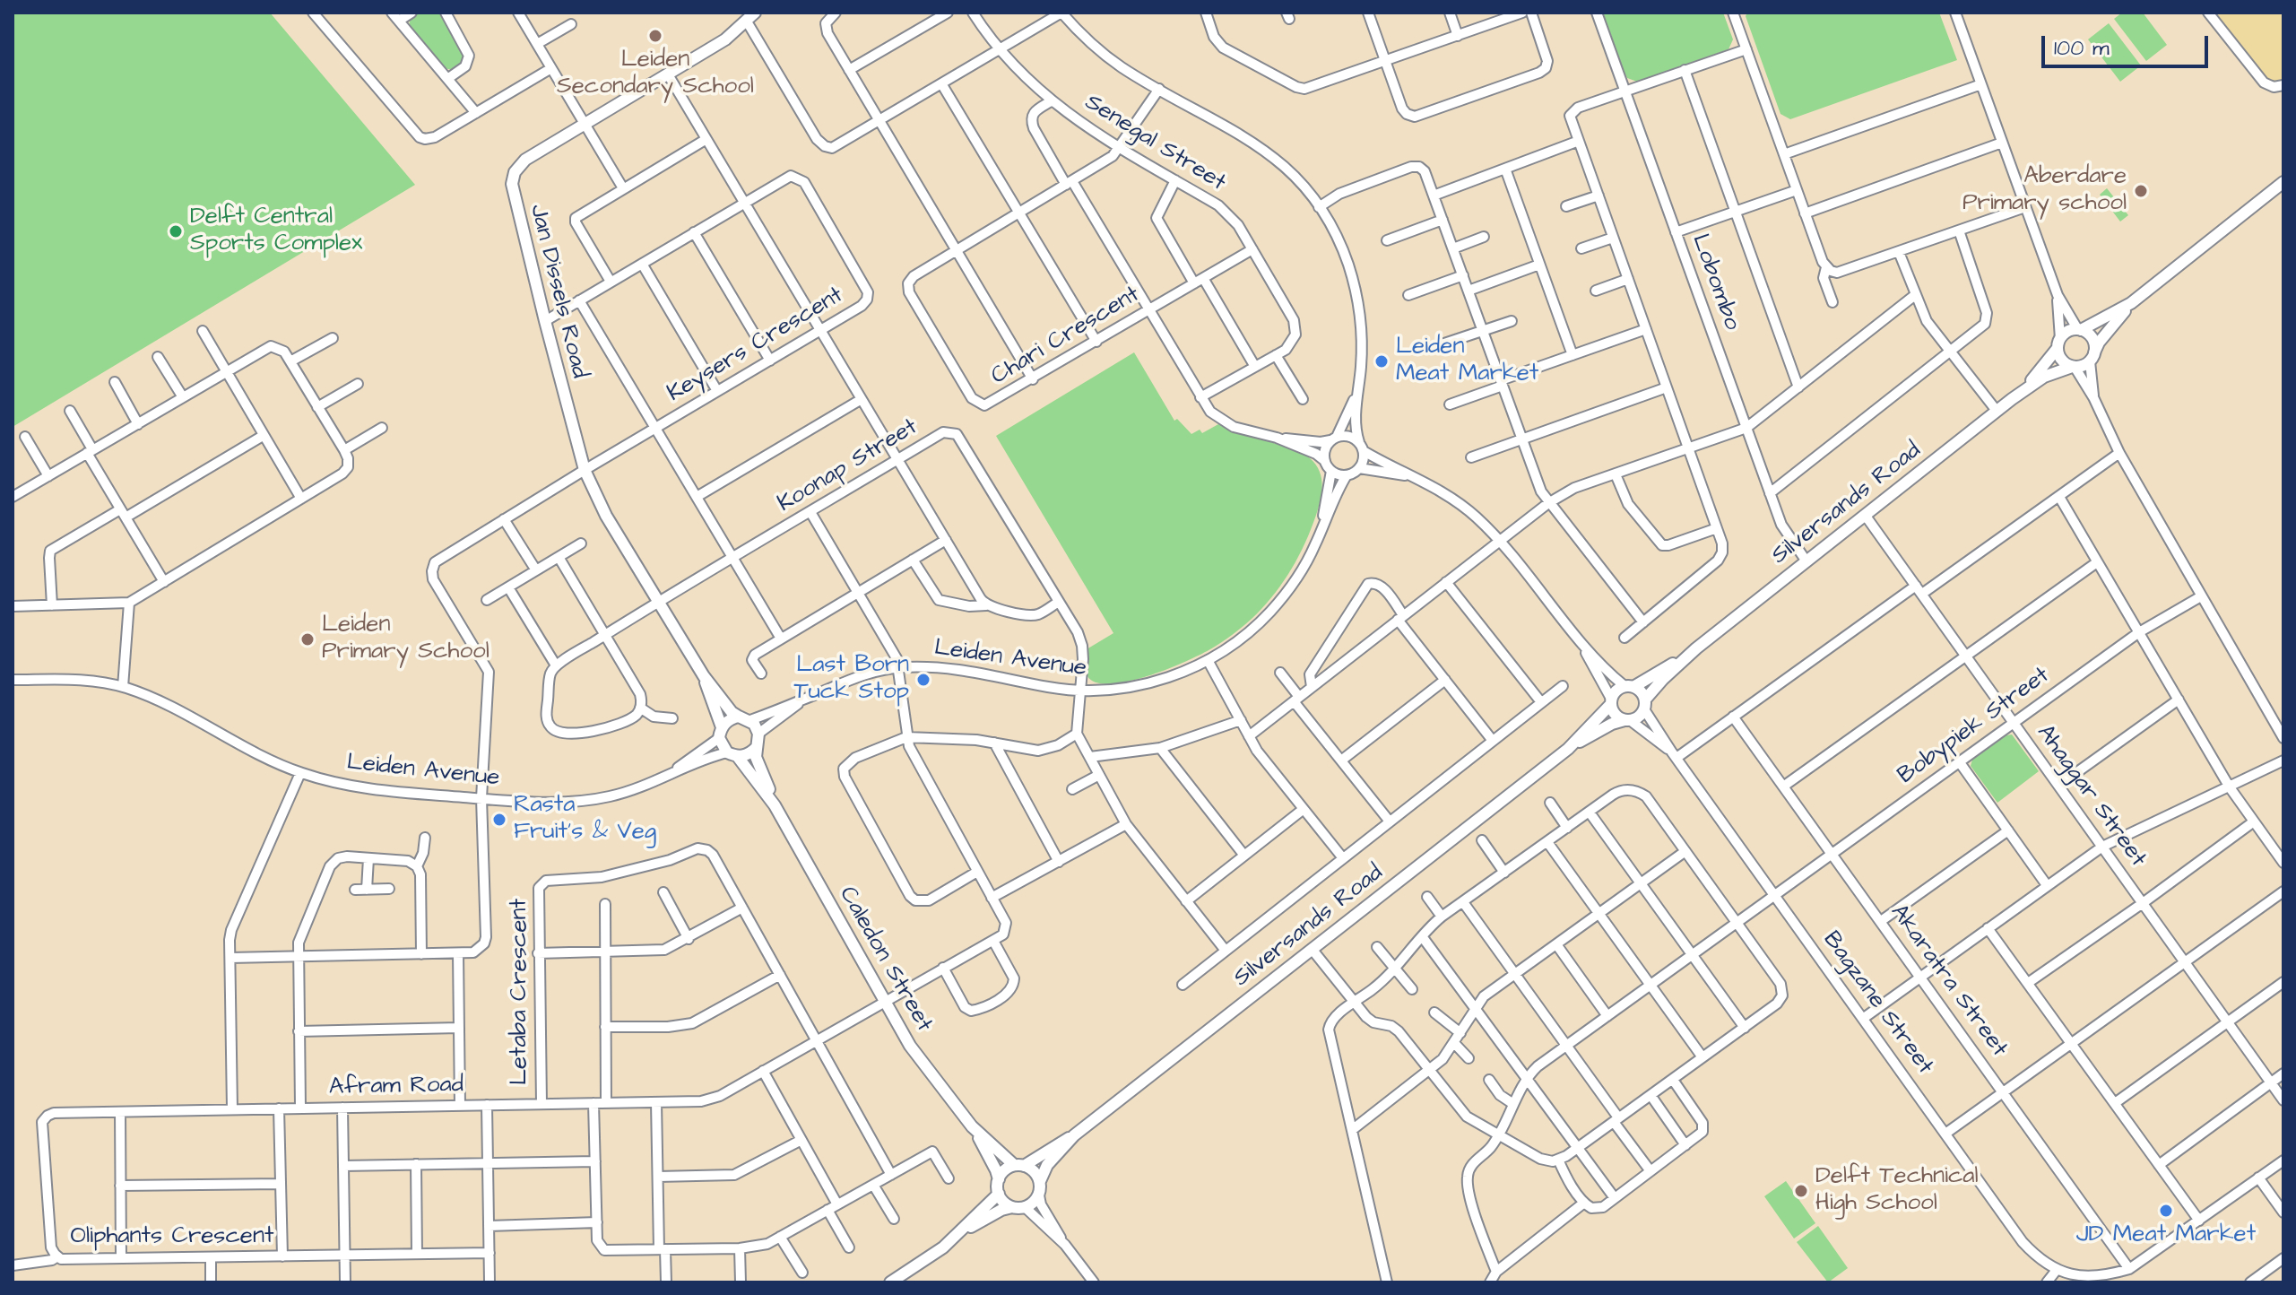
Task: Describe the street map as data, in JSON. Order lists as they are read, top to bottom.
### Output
{
  "streets": {
    "street": [
      "Senegal Street",
      "Lobombo",
      "Jan Dissels Road",
      "Chari Crescent",
      "Keysers Crescent",
      "Koonap Street",
      "Silversands Road",
      "Leiden Avenue",
      "Bobypiek Street",
      "Ahaggar Street",
      "Caledon Street",
      "Akaratra Street",
      "Letaba Crescent",
      "Bagzane Street",
      "Afram Road",
      "Oliphants Crescent"
    ]
  },
  "crossings": [
    ["Senegal Street", "Chari Crescent"],
    ["Lobombo", "Silversands Road"],
    ["Jan Dissels Road", "Keysers Crescent"],
    ["Jan Dissels Road", "Koonap Street"],
    ["Jan Dissels Road", "Leiden Avenue"],
    ["Jan Dissels Road", "Caledon Street"],
    ["Keysers Crescent", "Leiden Avenue"],
    ["Koonap Street", "Leiden Avenue"],
    ["Silversands Road", "Ahaggar Street"],
    ["Silversands Road", "Caledon Street"],
    ["Silversands Road", "Bagzane Street"],
    ["Leiden Avenue", "Caledon Street"],
    ["Bobypiek Street", "Ahaggar Street"],
    ["Bobypiek Street", "Akaratra Street"],
    ["Bobypiek Street", "Bagzane Street"],
    ["Caledon Street", "Afram Road"],
    ["Letaba Crescent", "Afram Road"],
    ["Afram Road", "Oliphants Crescent"]
  ],
  "places": [
    "Leiden Secondary School",
    "Aberdare Primary school",
    "Delft Central Sports Complex",
    "Leiden Meat Market",
    "Leiden Primary School",
    "Last Born Tuck Stop",
    "Rasta Fruit's & Veg",
    "Delft Technical High School",
    "JD Meat Market"
  ],
  "scale_bar": "100 m"
}
